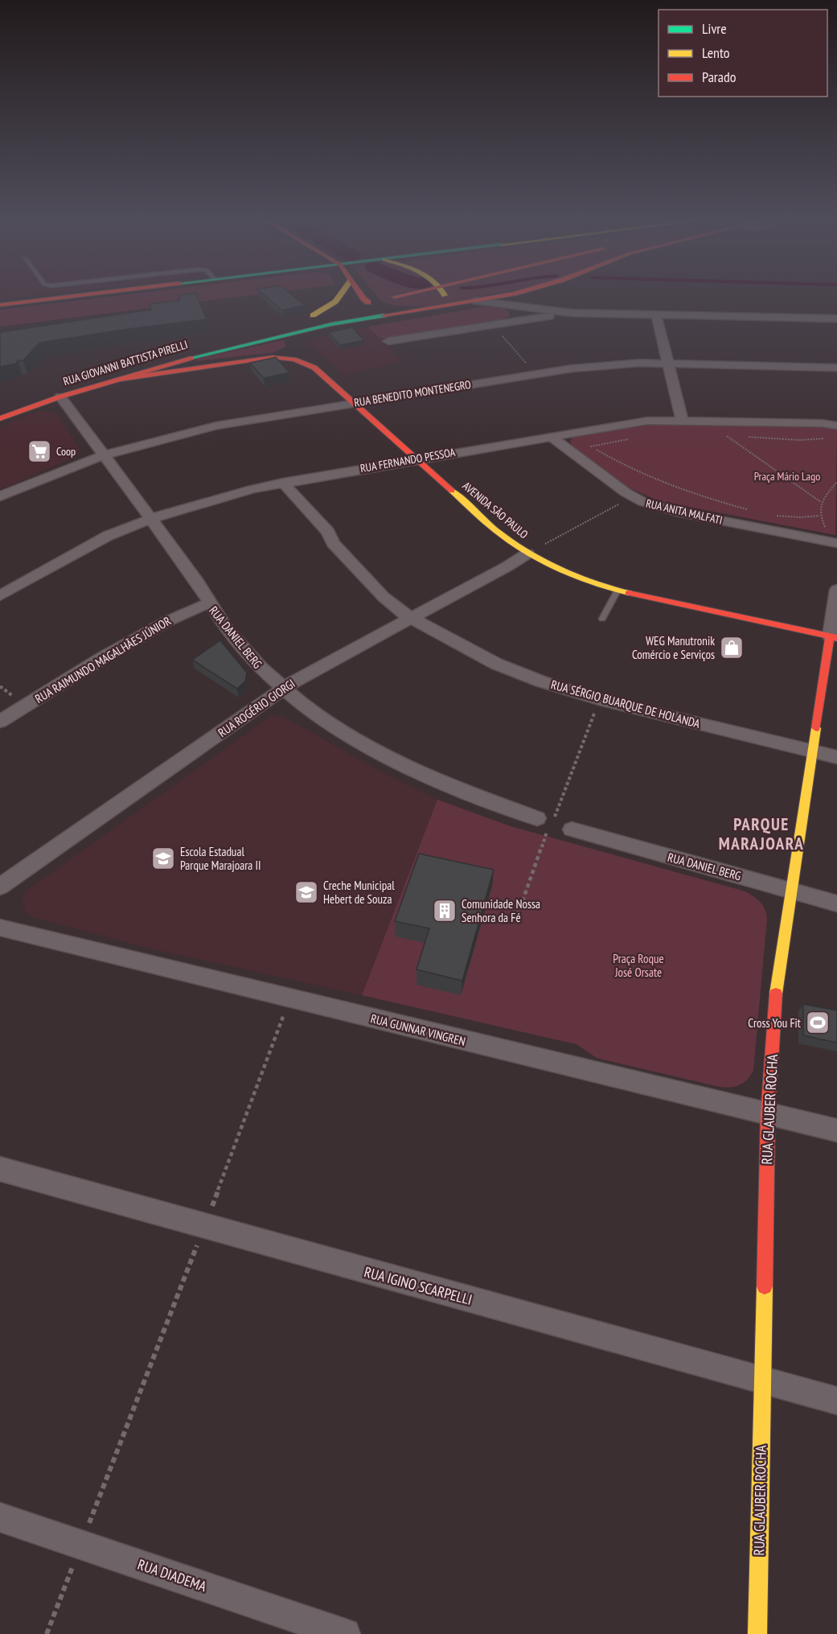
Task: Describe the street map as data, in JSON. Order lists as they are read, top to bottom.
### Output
{
  "streets": {
    "main road": ["RUA GIOVANNI BATTISTA PIRELLI", "AVENIDA SÃO PAULO", "RUA GLAUBER ROCHA"],
    "street": [
      "RUA BENEDITO MONTENEGRO",
      "RUA FERNANDO PESSOA",
      "RUA ANITA MALFATI",
      "RUA DANIEL BERG",
      "RUA RAIMUNDO MAGALHÃES JÚNIOR",
      "RUA SÉRGIO BUARQUE DE HOLANDA",
      "RUA ROGÉRIO GIORGI",
      "RUA GUNNAR VINGREN",
      "RUA IGINO SCARPELLI",
      "RUA DIADEMA"
    ]
  },
  "crossings": [
    ["RUA GIOVANNI BATTISTA PIRELLI", "AVENIDA SÃO PAULO"],
    ["RUA GIOVANNI BATTISTA PIRELLI", "RUA DANIEL BERG"],
    ["RUA BENEDITO MONTENEGRO", "AVENIDA SÃO PAULO"],
    ["RUA BENEDITO MONTENEGRO", "RUA DANIEL BERG"],
    ["RUA FERNANDO PESSOA", "AVENIDA SÃO PAULO"],
    ["RUA FERNANDO PESSOA", "RUA ANITA MALFATI"],
    ["RUA FERNANDO PESSOA", "RUA DANIEL BERG"],
    ["RUA FERNANDO PESSOA", "RUA SÉRGIO BUARQUE DE HOLANDA"],
    ["AVENIDA SÃO PAULO", "RUA ROGÉRIO GIORGI"],
    ["AVENIDA SÃO PAULO", "RUA GLAUBER ROCHA"],
    ["RUA DANIEL BERG", "RUA RAIMUNDO MAGALHÃES JÚNIOR"],
    ["RUA DANIEL BERG", "RUA ROGÉRIO GIORGI"],
    ["RUA DANIEL BERG", "RUA GLAUBER ROCHA"],
    ["RUA SÉRGIO BUARQUE DE HOLANDA", "RUA ROGÉRIO GIORGI"],
    ["RUA SÉRGIO BUARQUE DE HOLANDA", "RUA GLAUBER ROCHA"],
    ["RUA GUNNAR VINGREN", "RUA GLAUBER ROCHA"],
    ["RUA GLAUBER ROCHA", "RUA IGINO SCARPELLI"]
  ],
  "districts": ["PARQUE MARAJOARA"],
  "parks": ["Praça Mário Lago", "Praça Roque José Orsate"],
  "places": {
    "supermarket": ["Coop"],
    "shop": ["WEG Manutronik Comércio e Serviços"],
    "school or university": ["Escola Estadual Parque Marajoara II", "Creche Municipal Hebert de Souza"],
    "building": ["Comunidade Nossa Senhora da Fé"],
    "sports": ["Cross You Fit"]
  },
  "legend": ["Livre", "Lento", "Parado"]
}
